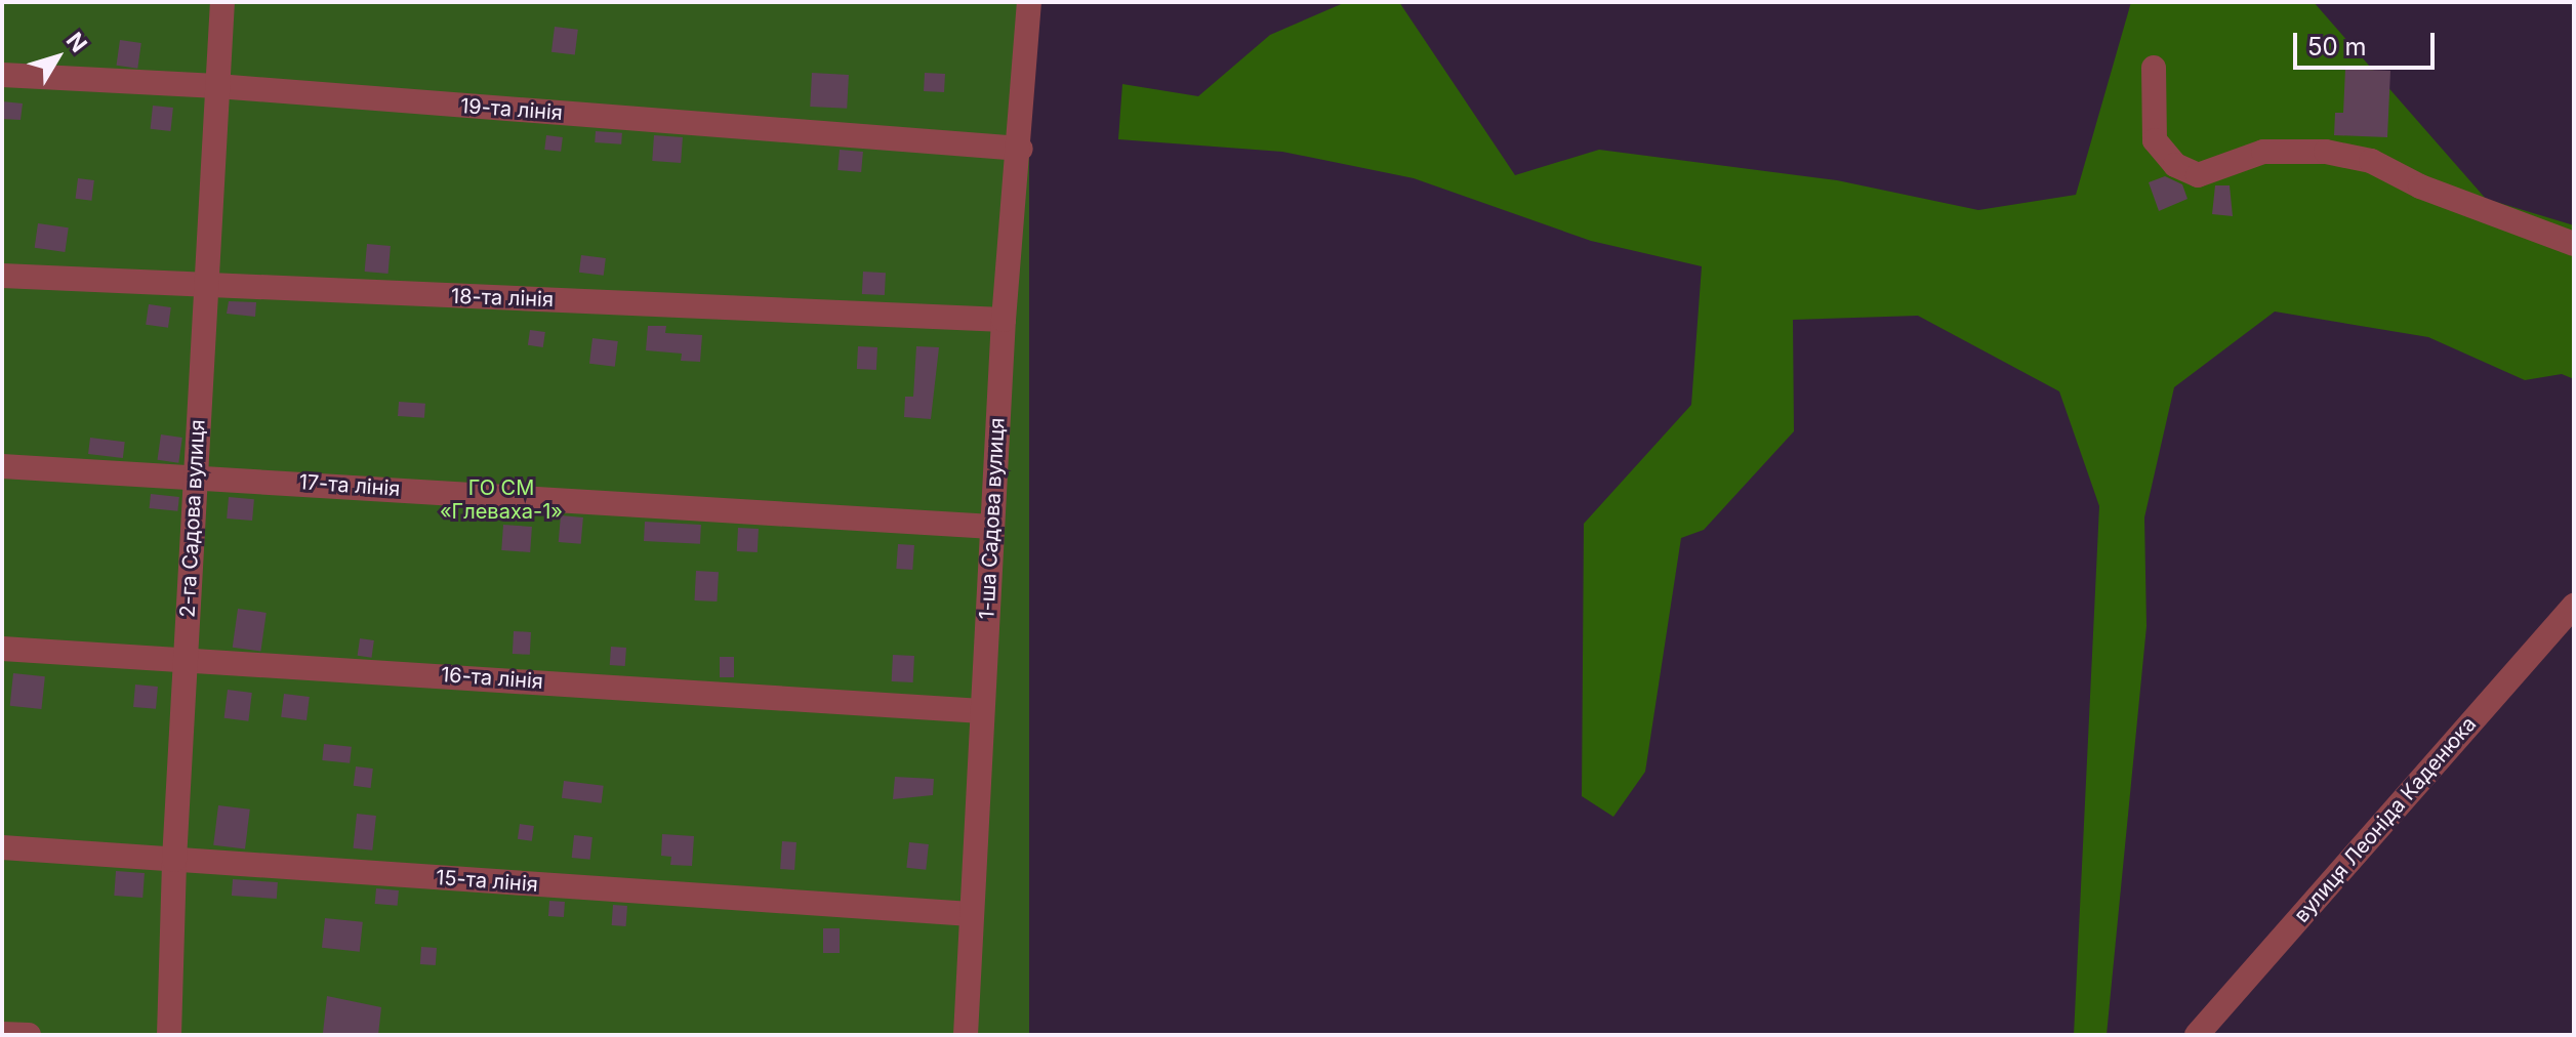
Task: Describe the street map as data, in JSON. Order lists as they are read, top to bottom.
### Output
{
  "streets": {
    "street": [
      "19-та лінія",
      "18-та лінія",
      "17-та лінія",
      "2-га Садова вулиця",
      "1-ша Садова вулиця",
      "16-та лінія",
      "вулиця Леоніда Каденюка",
      "15-та лінія"
    ]
  },
  "crossings": [
    ["19-та лінія", "2-га Садова вулиця"],
    ["19-та лінія", "1-ша Садова вулиця"],
    ["18-та лінія", "2-га Садова вулиця"],
    ["18-та лінія", "1-ша Садова вулиця"],
    ["17-та лінія", "2-га Садова вулиця"],
    ["17-та лінія", "1-ша Садова вулиця"],
    ["2-га Садова вулиця", "16-та лінія"],
    ["2-га Садова вулиця", "15-та лінія"],
    ["1-ша Садова вулиця", "16-та лінія"],
    ["1-ша Садова вулиця", "15-та лінія"]
  ],
  "parks": ["ГО СМ «Глеваха-1»"],
  "scale_bar": "50 m",
  "north": "top right"
}
